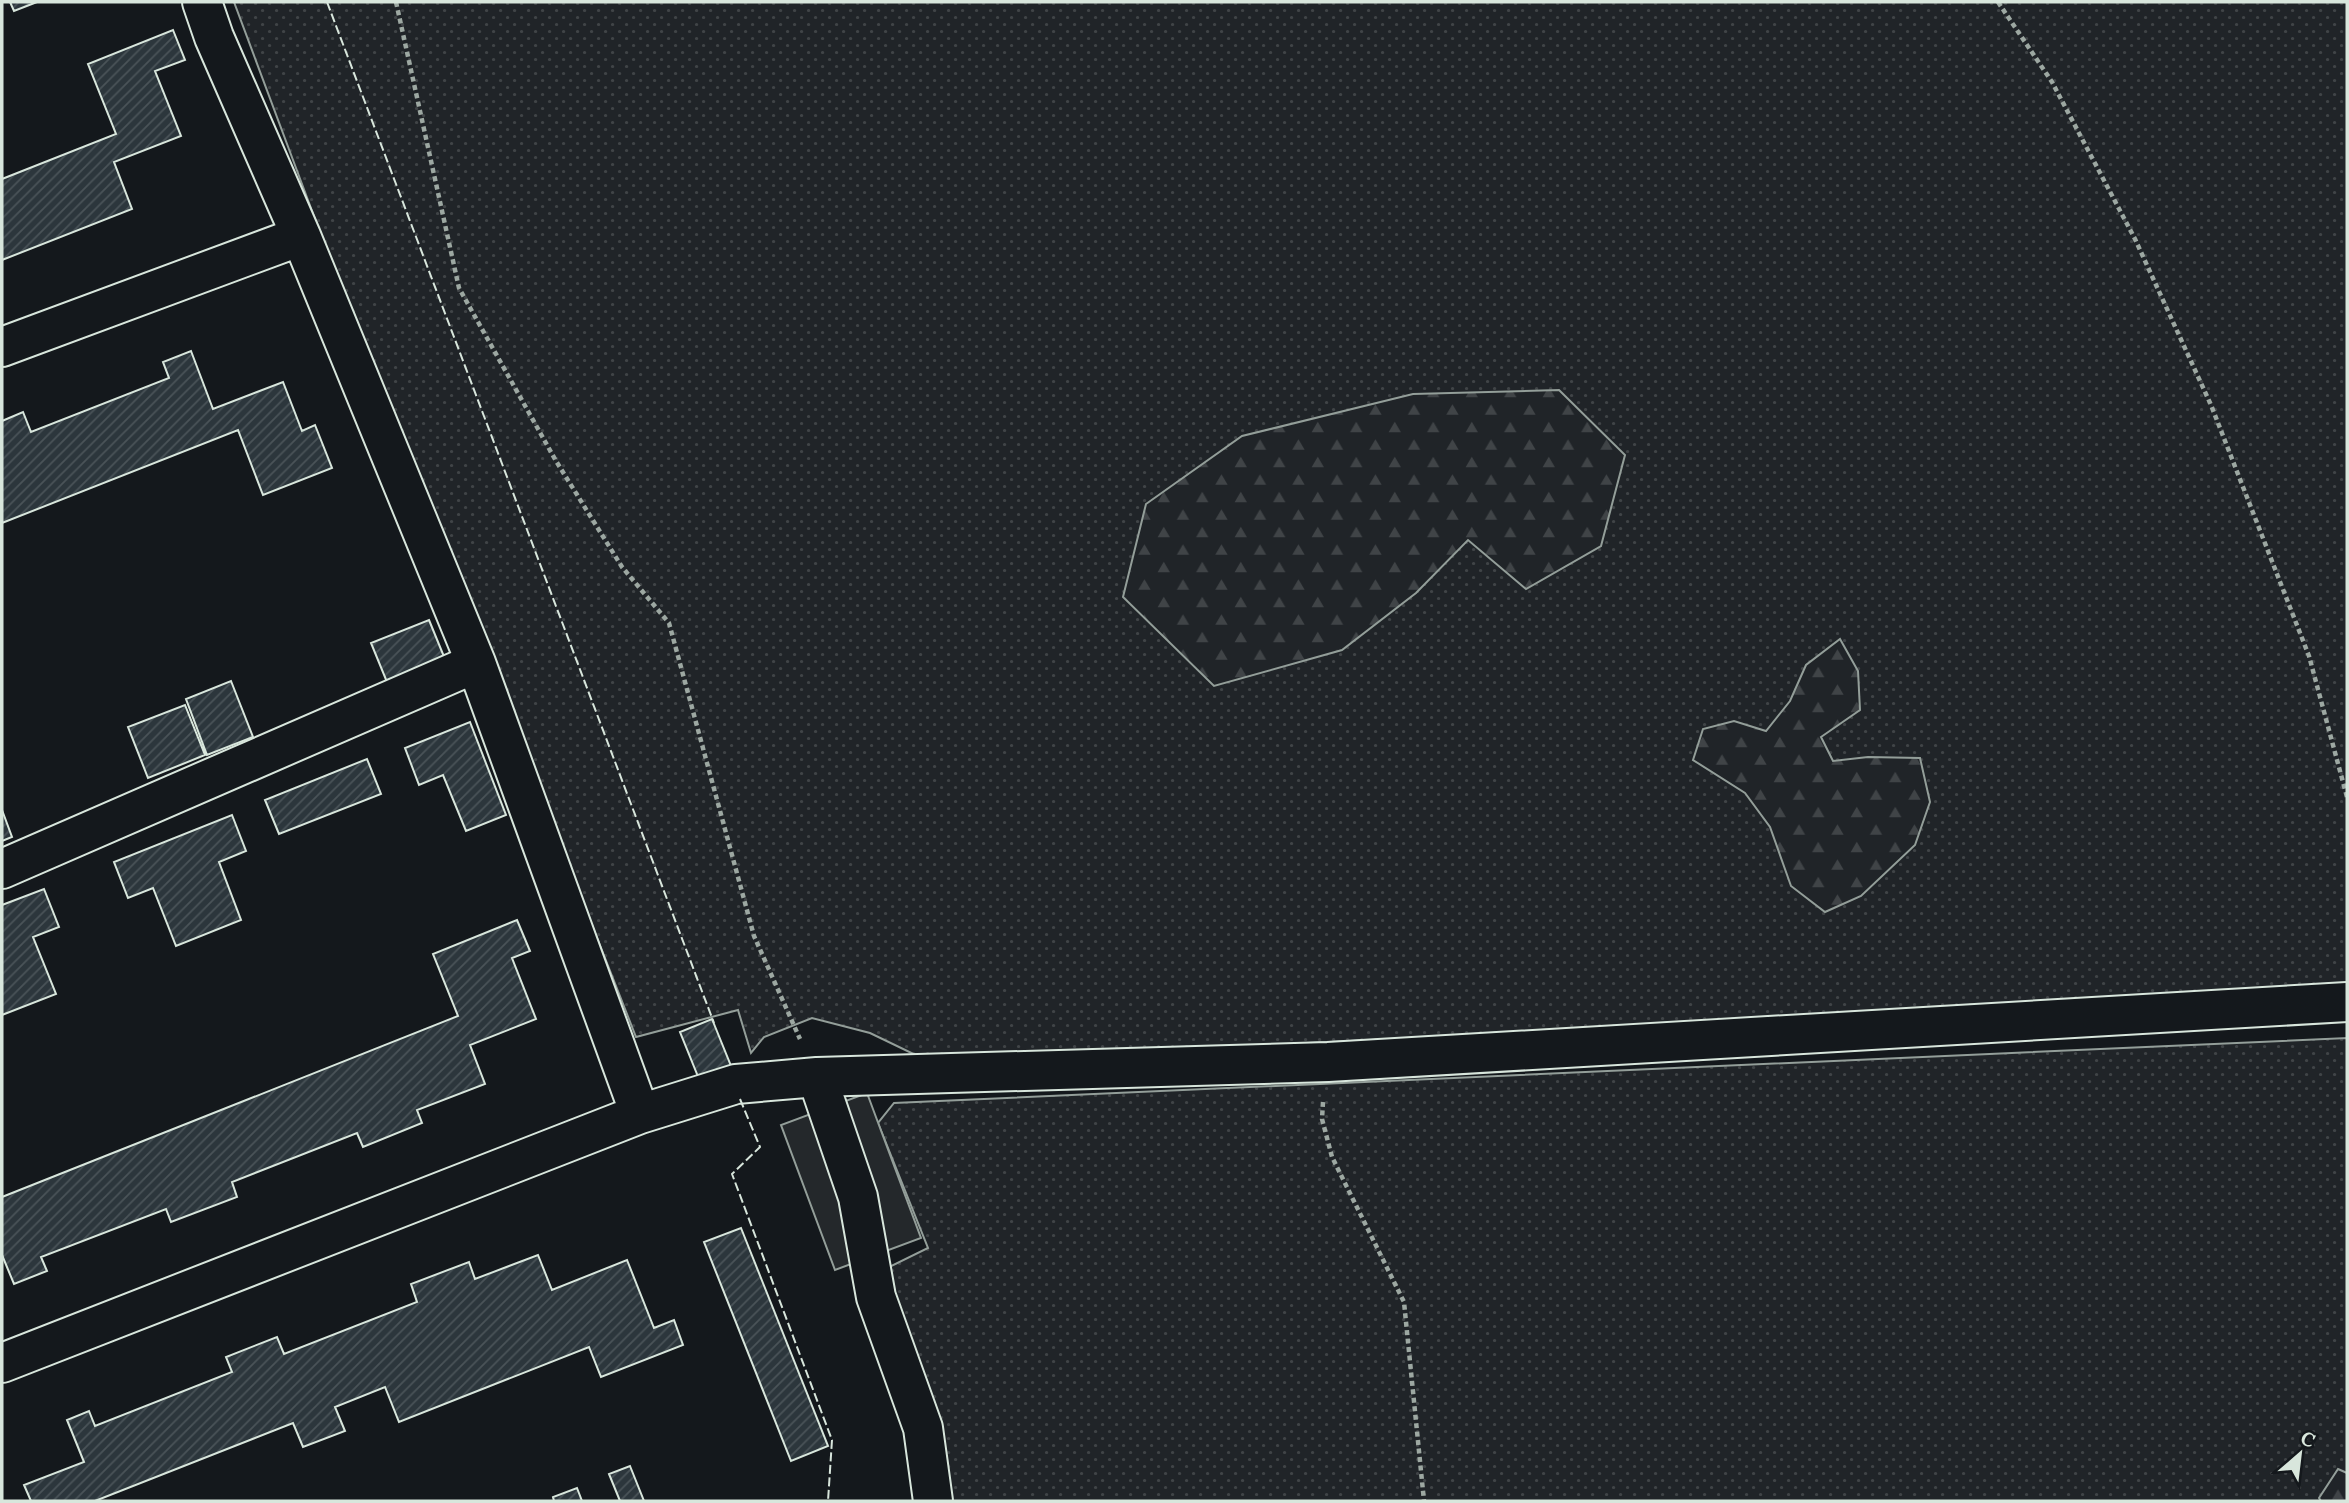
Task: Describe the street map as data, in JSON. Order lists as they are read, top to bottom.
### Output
{
  "north": "top right"
}
